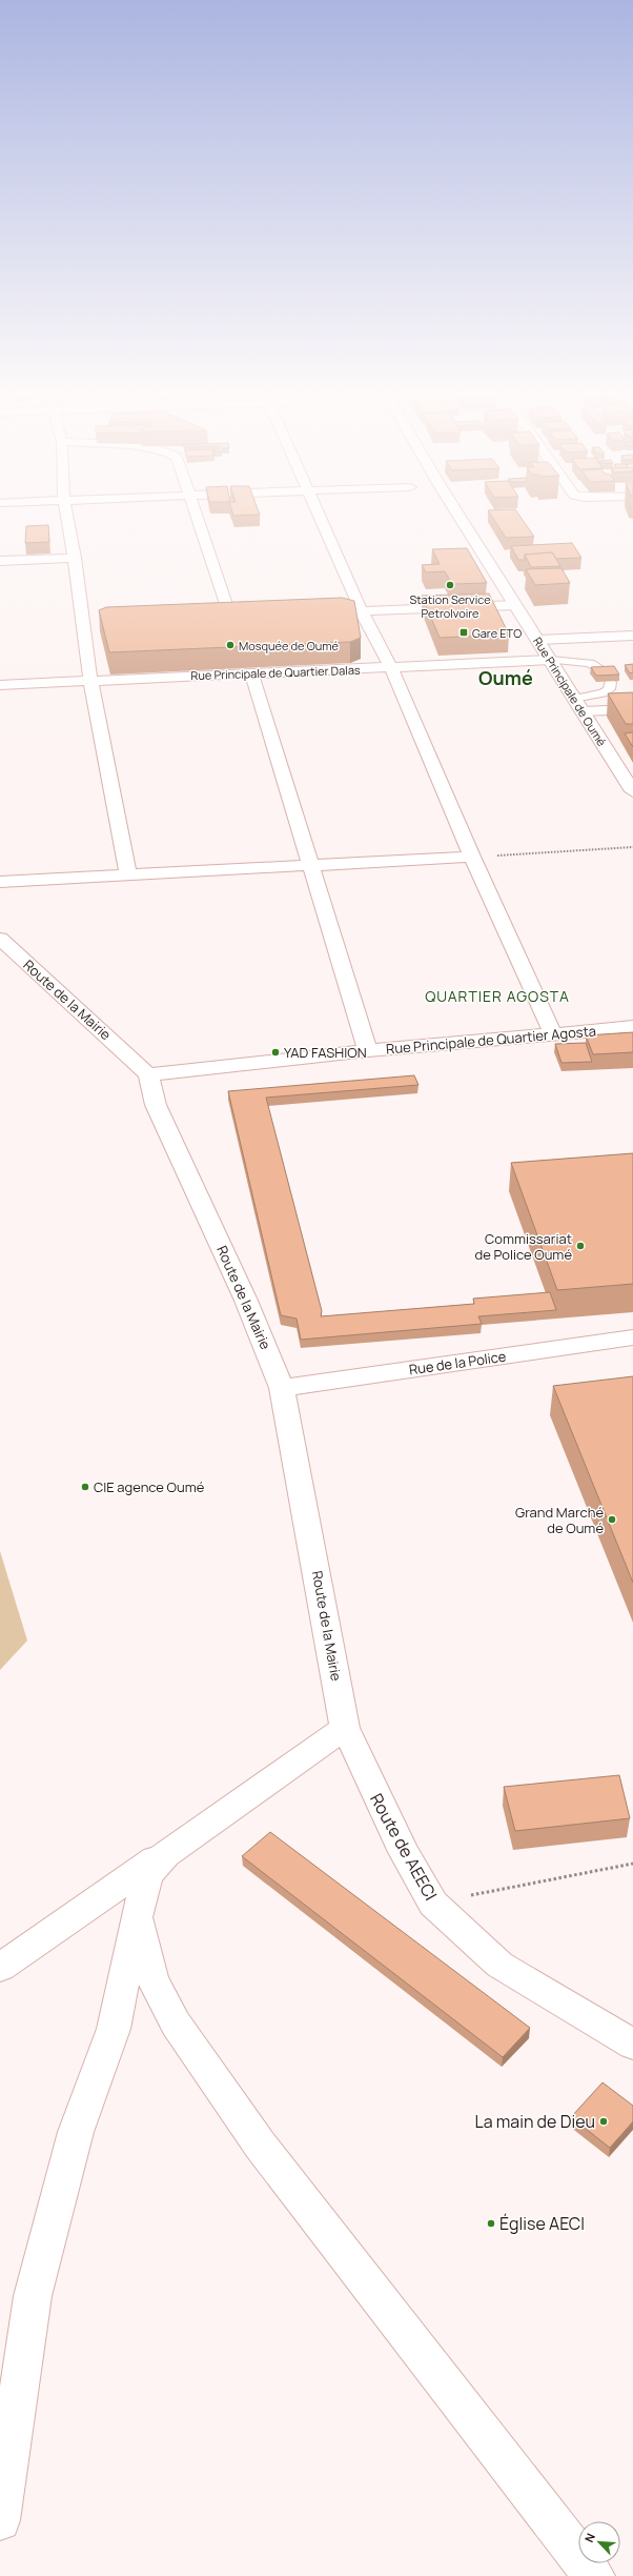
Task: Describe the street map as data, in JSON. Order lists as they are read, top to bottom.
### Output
{
  "streets": {
    "street": [
      "Rue Principale de Quartier Dalas",
      "Rue Principale de Oumé",
      "Route de la Mairie",
      "Rue Principale de Quartier Agosta",
      "Rue de la Police",
      "Route de AEECI"
    ]
  },
  "crossings": [
    ["Rue Principale de Quartier Dalas", "Rue Principale de Oumé"],
    ["Route de la Mairie", "Rue Principale de Quartier Agosta"],
    ["Route de la Mairie", "Rue de la Police"],
    ["Route de la Mairie", "Route de AEECI"]
  ],
  "districts": ["Oumé", "QUARTIER AGOSTA"],
  "places": {
    "other": [
      "Station Service PetroIvoire",
      "Mosquée de Oumé",
      "YAD FASHION",
      "Commissariat de Police Oumé",
      "CIE agence Oumé",
      "Grand Marché de Oumé",
      "La main de Dieu",
      "Église AECI"
    ],
    "transit": ["Gare ETO"]
  },
  "north": "top left"
}
